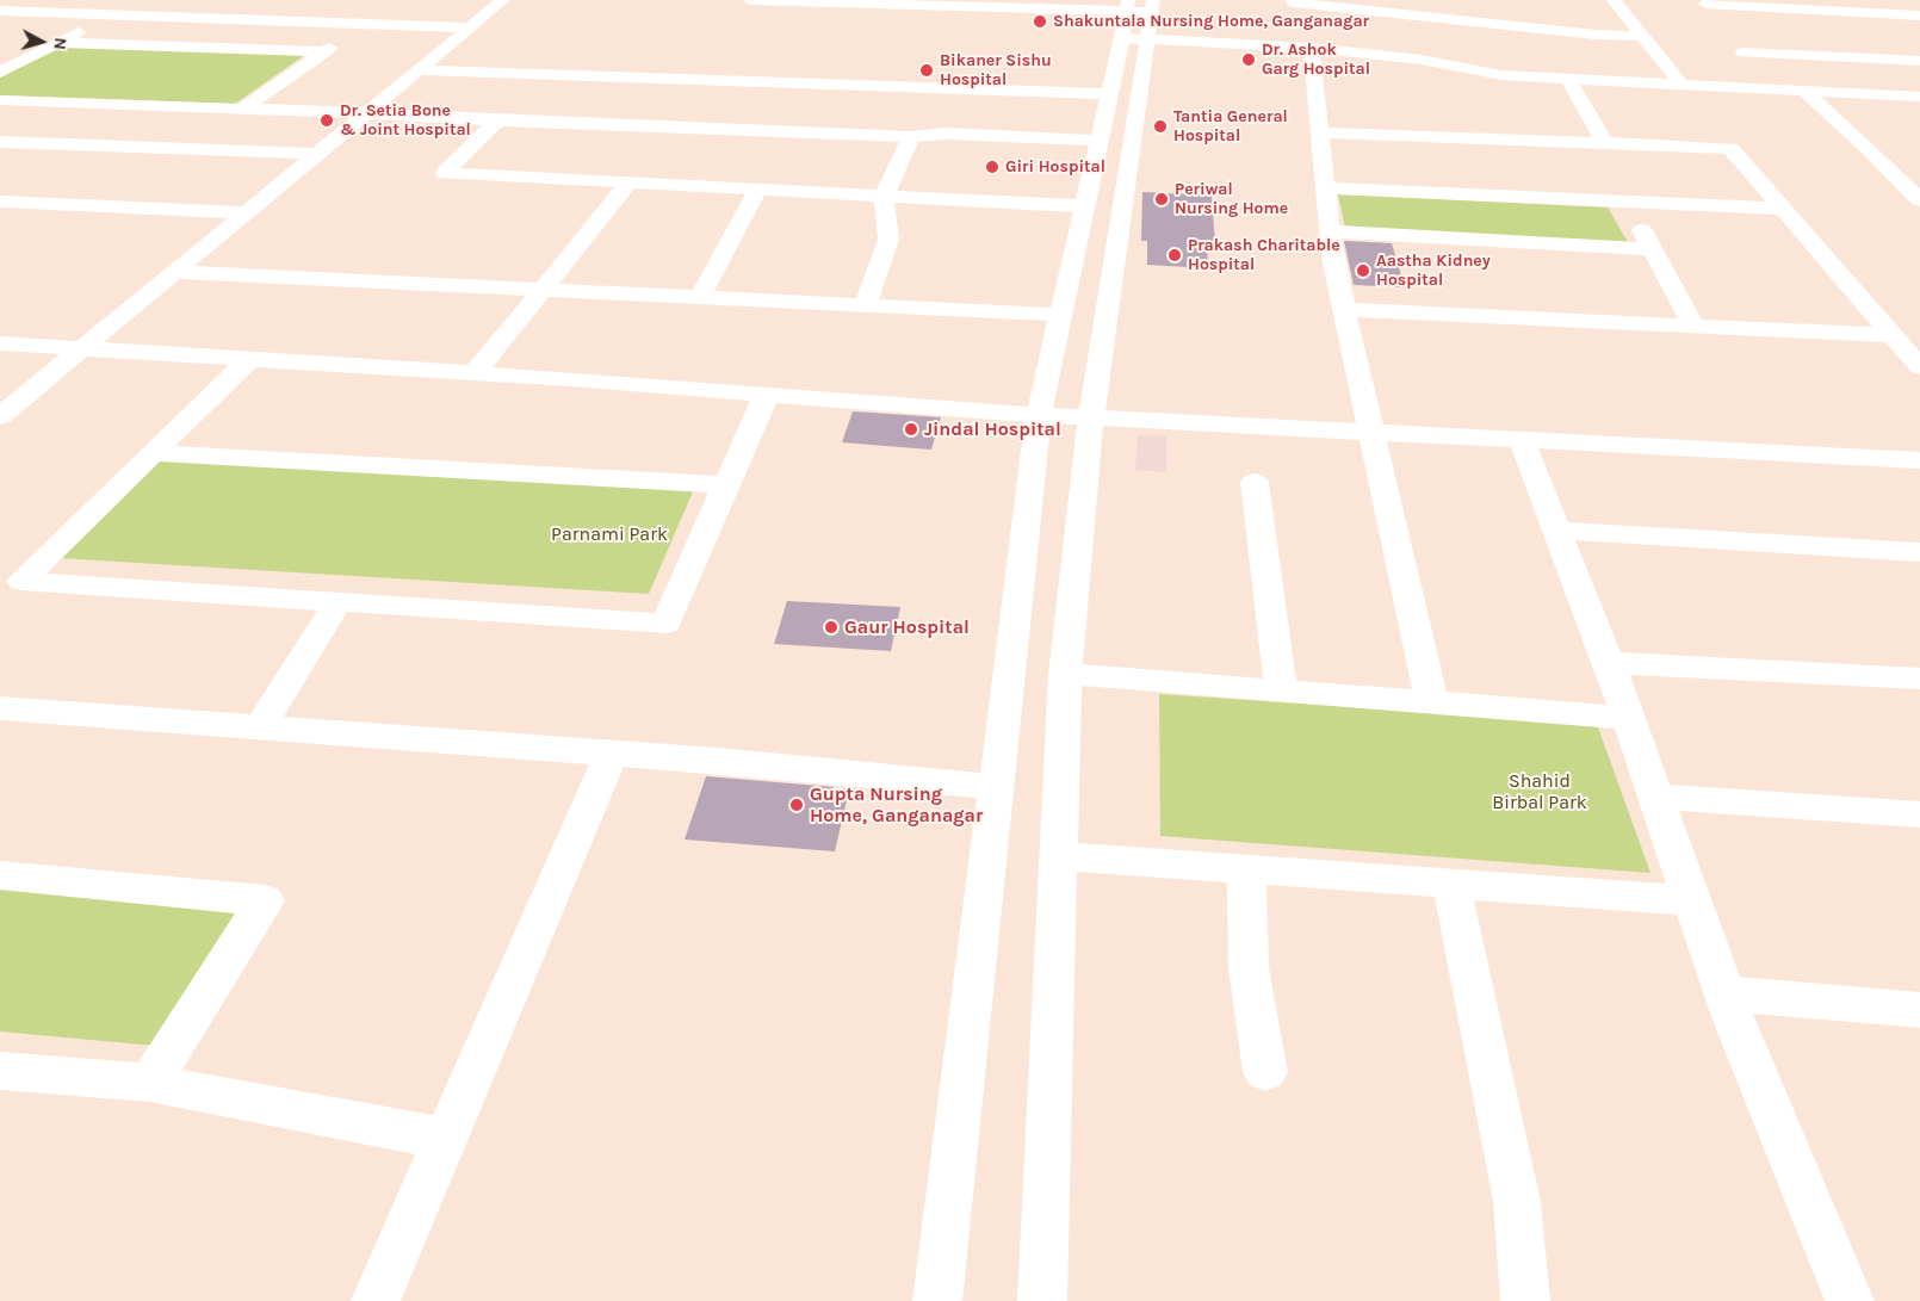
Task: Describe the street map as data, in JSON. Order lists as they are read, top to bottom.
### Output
{
  "parks": ["Parnami Park", "Shahid Birbal Park"],
  "places": [
    "Shakuntala Nursing Home, Ganganagar",
    "Dr. Ashok Garg Hospital",
    "Bikaner Sishu Hospital",
    "Dr. Setia Bone & Joint Hospital",
    "Tantia General Hospital",
    "Giri Hospital",
    "Periwal Nursing Home",
    "Prakash Charitable Hospital",
    "Aastha Kidney Hospital",
    "Jindal Hospital",
    "Gaur Hospital",
    "Gupta Nursing Home, Ganganagar"
  ],
  "north": "right"
}
